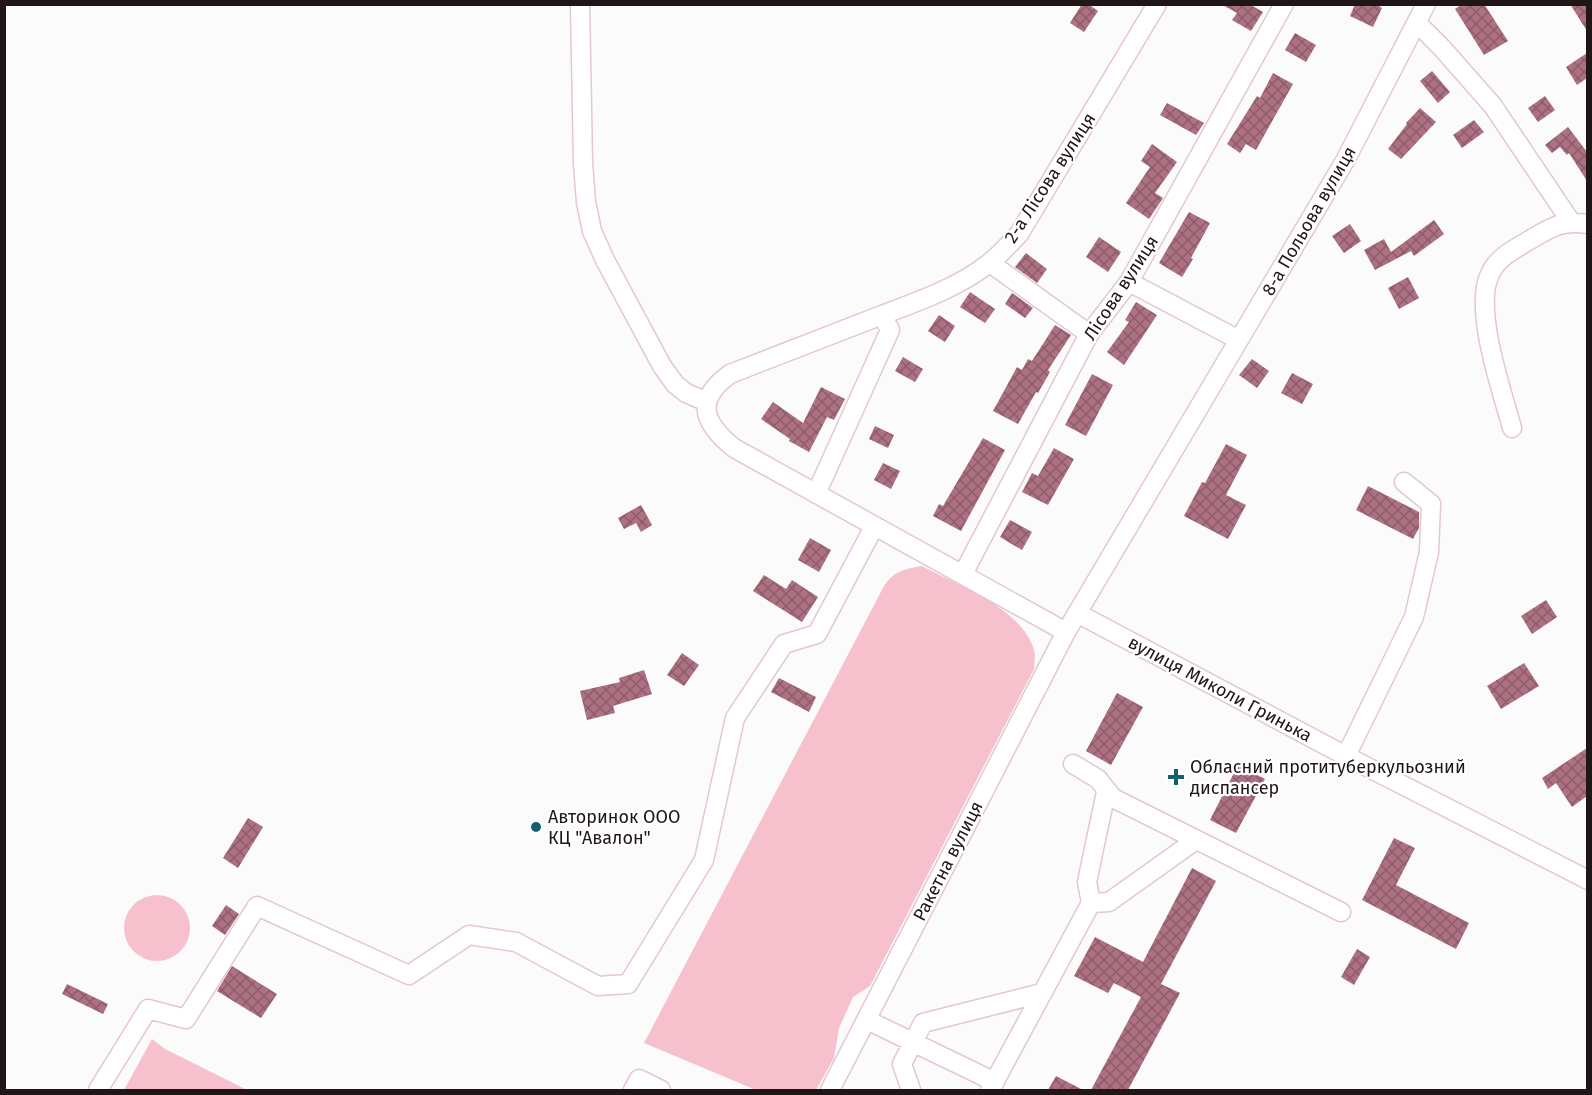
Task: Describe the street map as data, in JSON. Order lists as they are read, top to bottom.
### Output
{
  "streets": {
    "street": [
      "2-а Лісова вулиця",
      "8-а Польова вулиця",
      "Лісова вулиця",
      "вулиця Миколи Гринька",
      "Ракетна вулиця"
    ]
  },
  "crossings": [
    ["8-а Польова вулиця", "вулиця Миколи Гринька"],
    ["8-а Польова вулиця", "Ракетна вулиця"]
  ],
  "places": {
    "health": ["Обласний протитуберкульозний диспансер"],
    "other": ["Авторинок ООО КЦ \"Авалон\""]
  }
}
